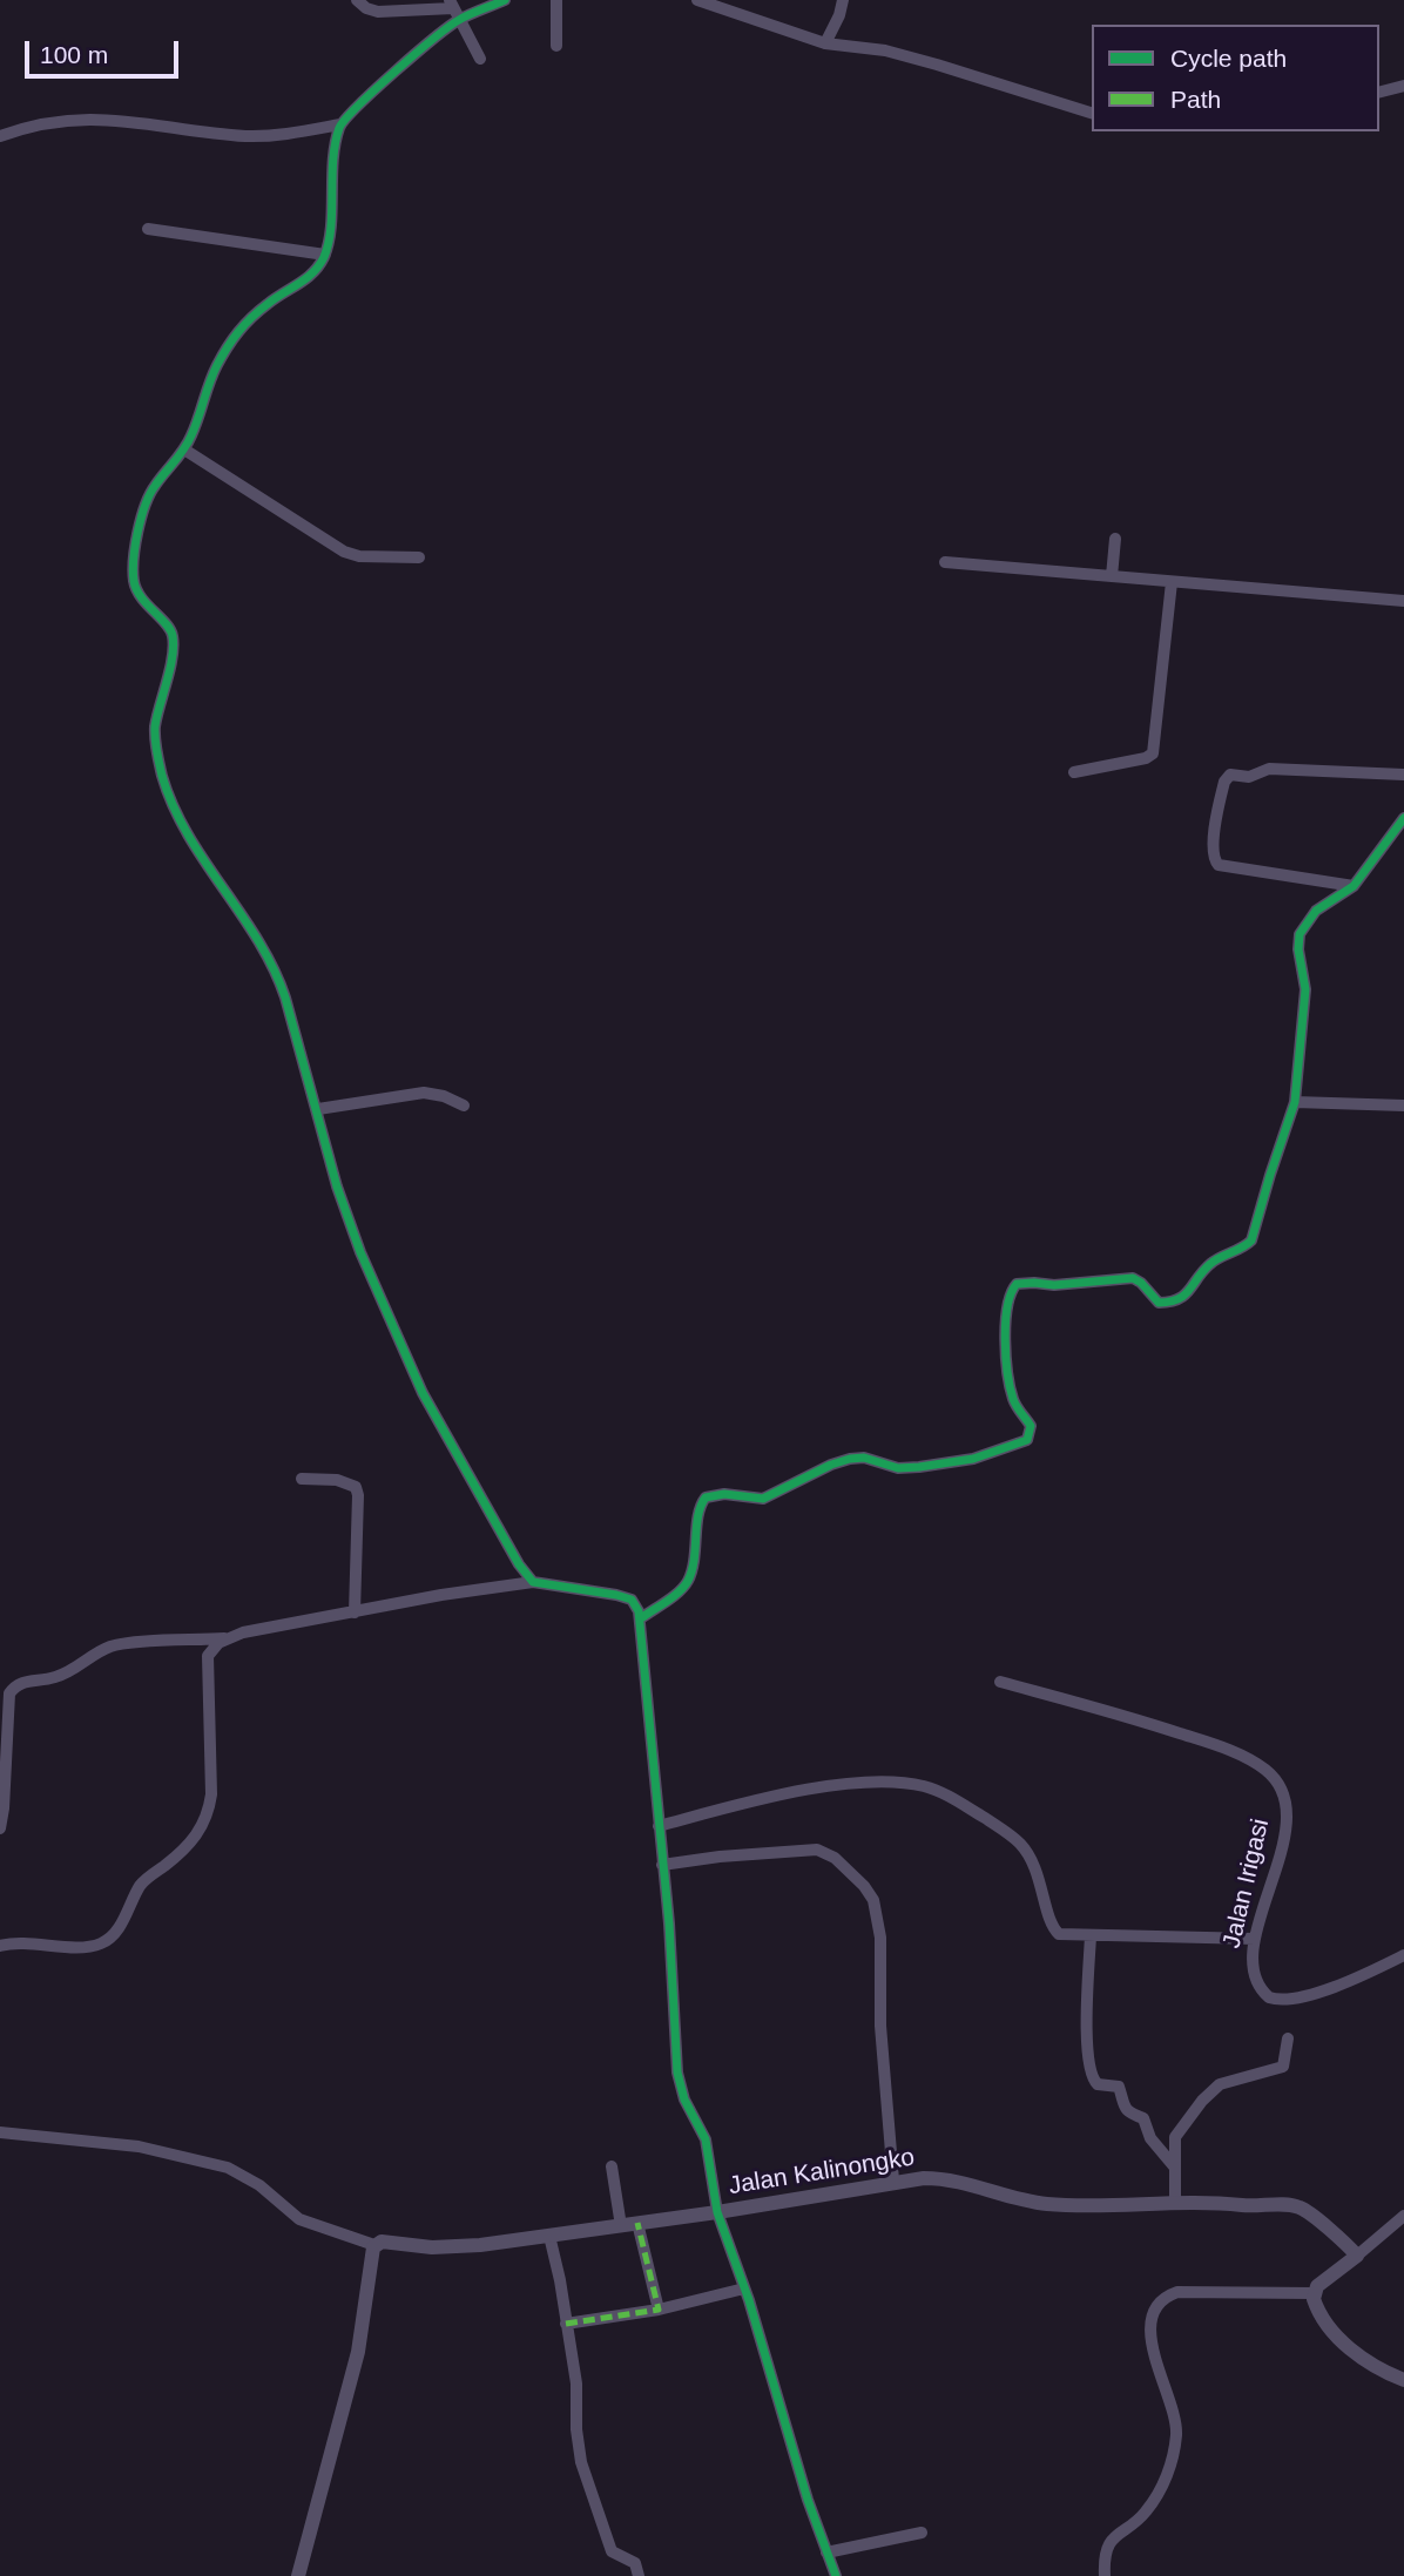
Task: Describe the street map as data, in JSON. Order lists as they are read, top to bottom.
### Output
{
  "streets": {
    "street": ["Jalan Irigasi", "Jalan Kalinongko"]
  },
  "legend": ["Cycle path", "Path"],
  "scale_bar": "100 m"
}
